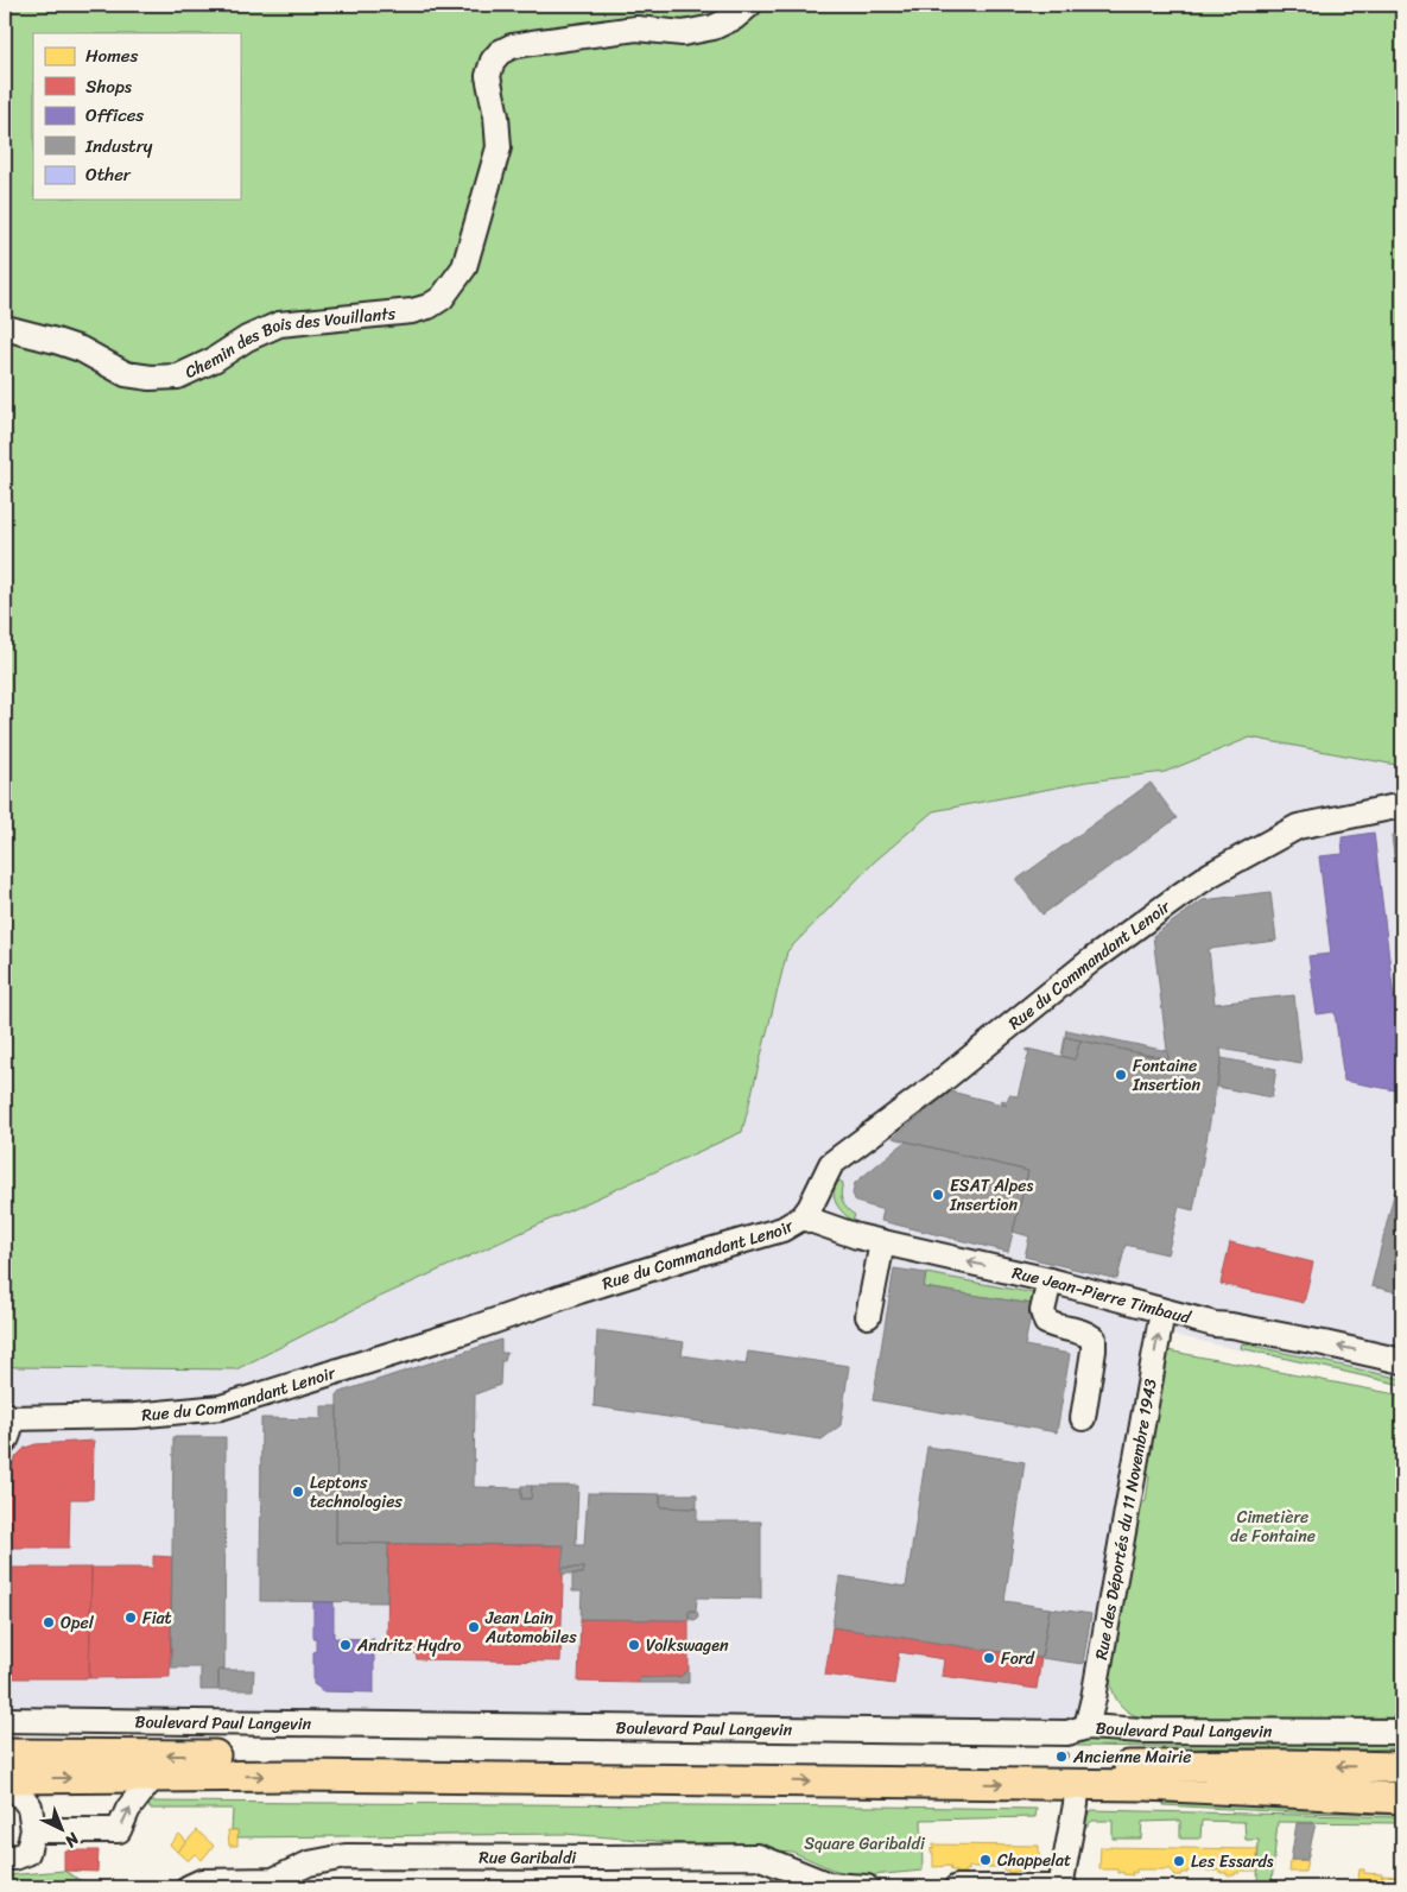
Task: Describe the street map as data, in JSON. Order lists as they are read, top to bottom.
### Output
{
  "streets": {
    "main road": ["Boulevard Paul Langevin"],
    "street": [
      "Chemin des Bois des Vouillants",
      "Rue du Commandant Lenoir",
      "Rue Jean-Pierre Timbaud",
      "Rue des Déportés du 11 Novembre 1943",
      "Rue Garibaldi"
    ]
  },
  "crossings": [
    ["Rue du Commandant Lenoir", "Rue Jean-Pierre Timbaud"],
    ["Rue Jean-Pierre Timbaud", "Rue des Déportés du 11 Novembre 1943"],
    ["Rue des Déportés du 11 Novembre 1943", "Boulevard Paul Langevin"]
  ],
  "one_way": ["Rue Jean-Pierre Timbaud", "Rue des Déportés du 11 Novembre 1943"],
  "parks": ["Cimetière de Fontaine", "Square Garibaldi"],
  "places": [
    "Fontaine Insertion",
    "ESAT Alpes Insertion",
    "Leptons technologies",
    "Fiat",
    "Opel",
    "Jean Lain Automobiles",
    "Andritz Hydro",
    "Volkswagen",
    "Ford",
    "Ancienne Mairie",
    "Chappelat",
    "Les Essards"
  ],
  "legend": [
    "Homes",
    "Shops",
    "Offices",
    "Industry",
    "Other"
  ],
  "north": "bottom right"
}
